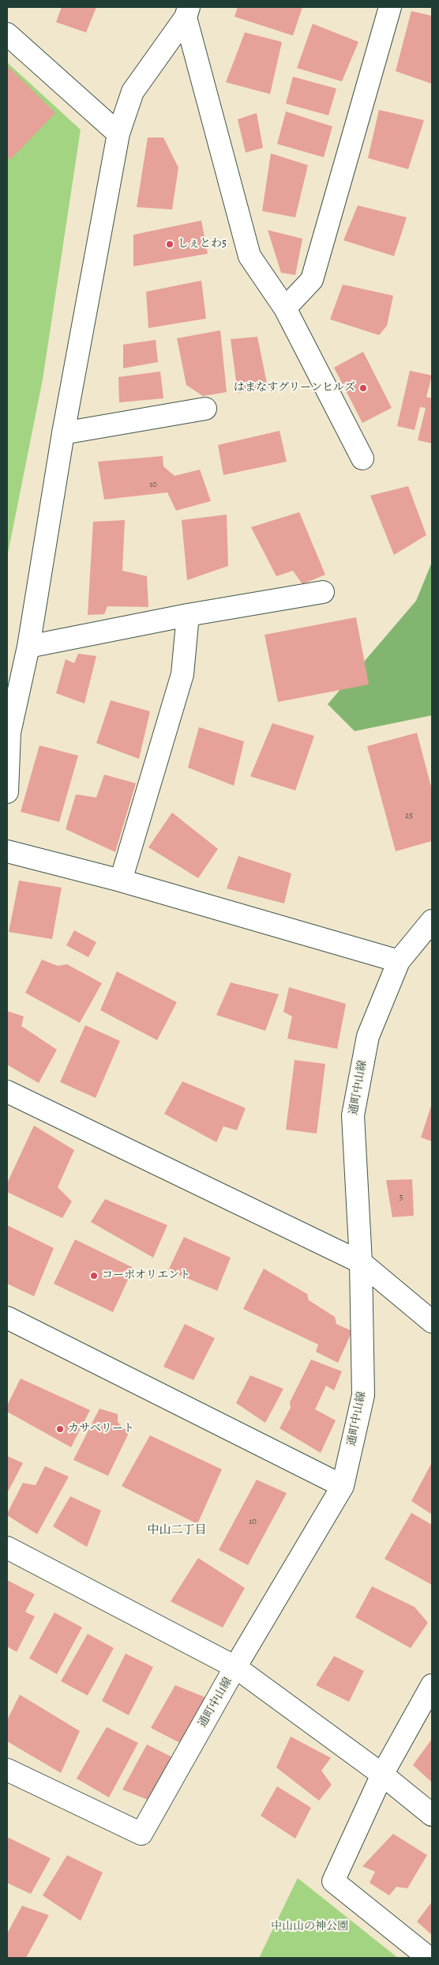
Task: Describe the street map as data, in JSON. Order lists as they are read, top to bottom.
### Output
{
  "streets": {
    "street": ["通町中山線"]
  },
  "districts": ["中山二丁目"],
  "parks": ["中山山の神公園"],
  "places": [
    "しぇとわ5",
    "はまなすグリーンヒルズ",
    "コーポオリエント",
    "カサベリート"
  ],
  "house_numbers": [
    "10",
    "25",
    "5",
    "10"
  ]
}
